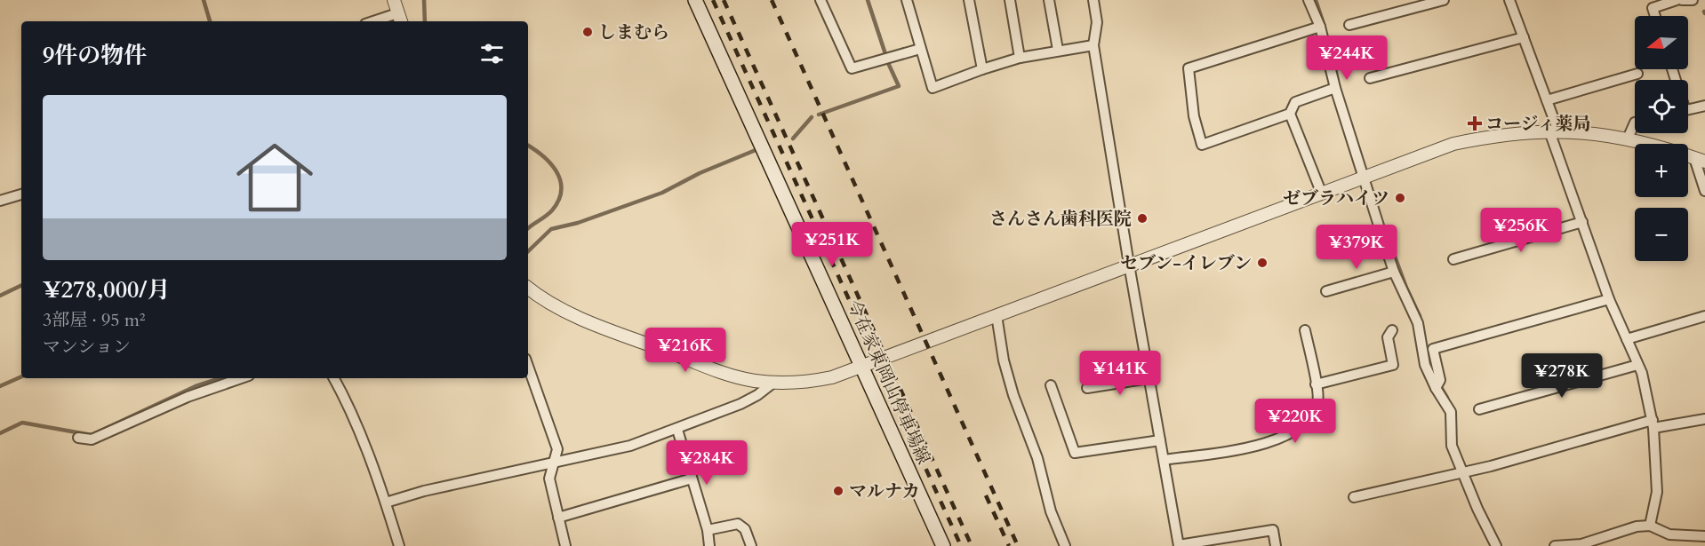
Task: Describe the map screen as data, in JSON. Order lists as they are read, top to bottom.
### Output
{
  "streets": {
    "main road": ["今在家東岡山停車場線"]
  },
  "places": {
    "other": [
      "しまむら",
      "ゼブラハイツ",
      "さんさん歯科医院",
      "セブン-イレブン",
      "マルナカ"
    ],
    "health": ["コージィ薬局"]
  },
  "north": "left",
  "page": {
    "map_buttons": ["+", "−"],
    "heading": "9件の物件",
    "price": [
      "¥244K",
      "¥256K",
      "¥251K",
      "¥379K",
      "¥216K",
      "¥141K",
      "¥278K",
      "¥220K",
      "¥284K"
    ],
    "list": [
      {
        "name": "¥278,000/月",
        "note": "3部屋 · 95 m² · マンション"
      }
    ]
  }
}
